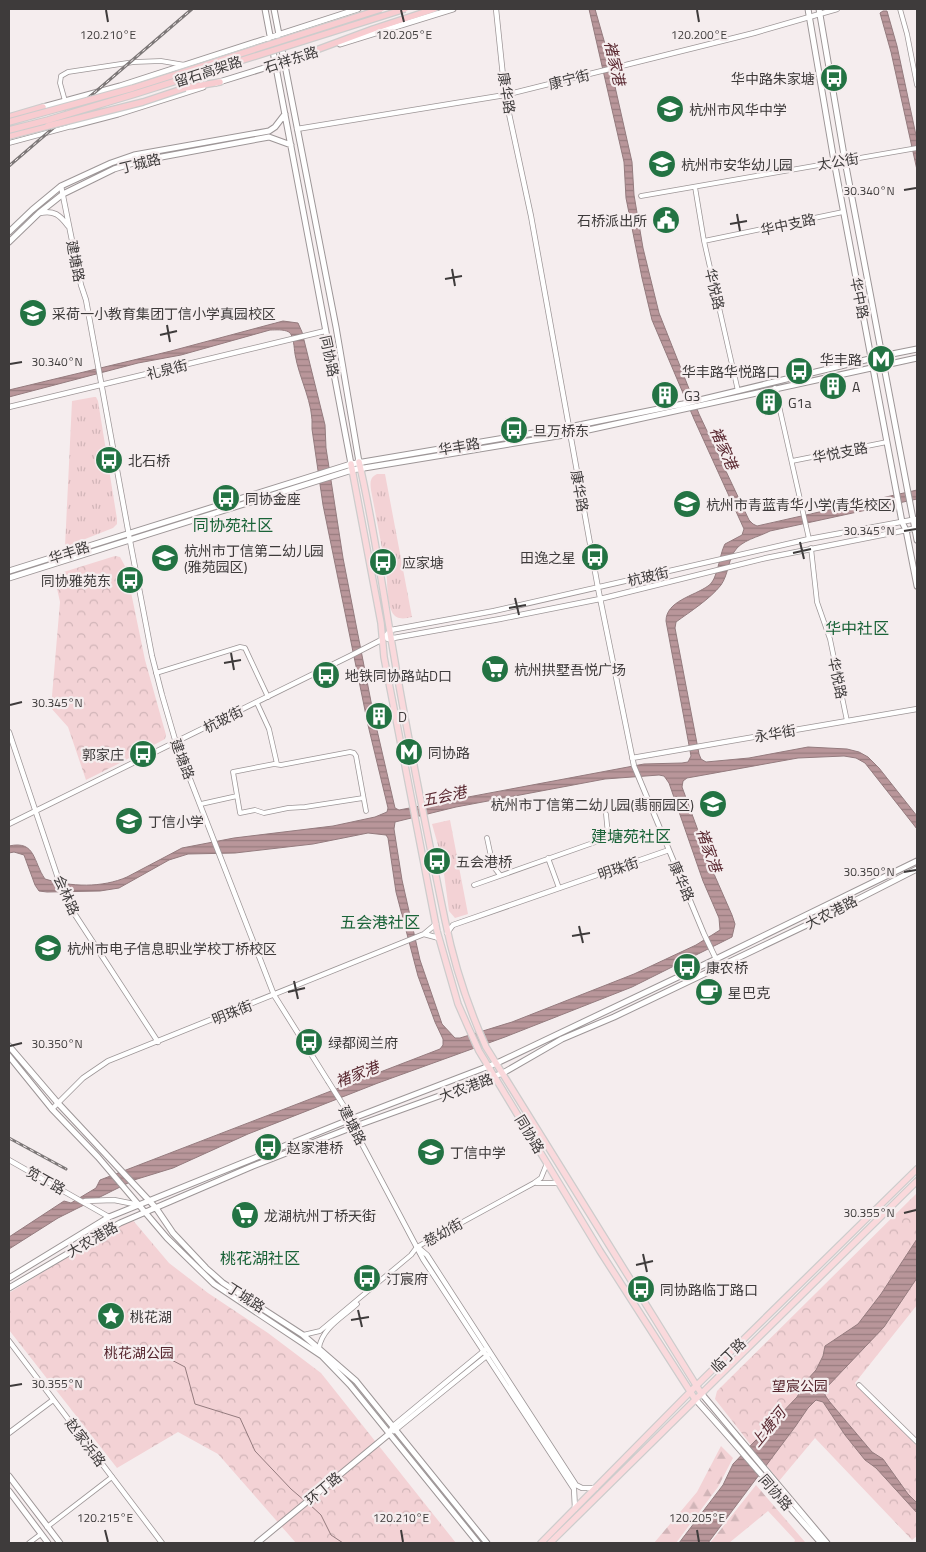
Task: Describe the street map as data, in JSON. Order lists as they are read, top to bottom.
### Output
{
  "streets": {
    "highway": ["留石高架路"],
    "main road": [
      "石祥东路",
      "丁城路",
      "华中路",
      "同协路",
      "华丰路",
      "大农港路",
      "临丁路",
      "环丁路"
    ],
    "street": [
      "康宁街",
      "康华路",
      "太公街",
      "华中支路",
      "建塘路",
      "华悦路",
      "礼泉街",
      "华悦支路",
      "杭玻街",
      "永华街",
      "明珠街",
      "会林路",
      "笕丁路",
      "慈幼街",
      "赵家浜路"
    ]
  },
  "crossings": [
    ["石祥东路", "同协路"],
    ["康宁街", "康华路"],
    ["康宁街", "华中路"],
    ["康宁街", "同协路"],
    ["康华路", "华丰路"],
    ["康华路", "杭玻街"],
    ["康华路", "永华街"],
    ["康华路", "明珠街"],
    ["康华路", "大农港路"],
    ["太公街", "华悦路"],
    ["太公街", "华中路"],
    ["丁城路", "建塘路"],
    ["丁城路", "同协路"],
    ["丁城路", "明珠街"],
    ["丁城路", "大农港路"],
    ["丁城路", "笕丁路"],
    ["丁城路", "慈幼街"],
    ["丁城路", "环丁路"],
    ["华中支路", "华悦路"],
    ["华中支路", "华中路"],
    ["建塘路", "礼泉街"],
    ["建塘路", "华丰路"],
    ["建塘路", "杭玻街"],
    ["建塘路", "明珠街"],
    ["建塘路", "大农港路"],
    ["建塘路", "慈幼街"],
    ["建塘路", "临丁路"],
    ["建塘路", "环丁路"],
    ["华悦路", "华丰路"],
    ["华悦路", "杭玻街"],
    ["华悦路", "永华街"],
    ["华中路", "华丰路"],
    ["华中路", "华悦支路"],
    ["华中路", "杭玻街"],
    ["同协路", "礼泉街"],
    ["同协路", "华丰路"],
    ["同协路", "杭玻街"],
    ["同协路", "明珠街"],
    ["同协路", "大农港路"],
    ["同协路", "慈幼街"],
    ["同协路", "临丁路"],
    ["杭玻街", "会林路"],
    ["明珠街", "会林路"],
    ["大农港路", "笕丁路"]
  ],
  "districts": [
    "同协苑社区",
    "华中社区",
    "建塘苑社区",
    "五会港社区",
    "桃花湖社区"
  ],
  "water": ["褚家港", "五会港", "上塘河"],
  "parks": ["桃花湖公园", "望宸公园"],
  "places": {
    "bus stop": [
      "华中路朱家塘",
      "华丰路华悦路口",
      "旦万桥东",
      "北石桥",
      "同协金座",
      "田逸之星",
      "应家塘",
      "同协雅苑东",
      "地铁同协路站D口",
      "郭家庄",
      "五会港桥",
      "康农桥",
      "绿都阅兰府",
      "赵家港桥",
      "汀宸府",
      "同协路临丁路口"
    ],
    "school or university": [
      "杭州市风华中学",
      "杭州市安华幼儿园",
      "采荷一小教育集团丁信小学真园校区",
      "杭州市青蓝青华小学(青华校区)",
      "杭州市丁信第二幼儿园 (雅苑园区)",
      "杭州市丁信第二幼儿园(翡丽园区)",
      "丁信小学",
      "杭州市电子信息职业学校丁桥校区",
      "丁信中学"
    ],
    "public building": ["石桥派出所"],
    "metro station": ["华丰路", "同协路"],
    "building": [
      "A",
      "G3",
      "G1a",
      "D"
    ],
    "supermarket": ["杭州拱墅吾悦广场", "龙湖杭州丁桥天街"],
    "cafe": ["星巴克"],
    "place": ["桃花湖"]
  },
  "coordinates": [
    "120.210°E",
    "120.205°E",
    "120.200°E",
    "30.340°N",
    "30.345°N",
    "30.350°N",
    "30.355°N",
    "120.215°E"
  ]
}
